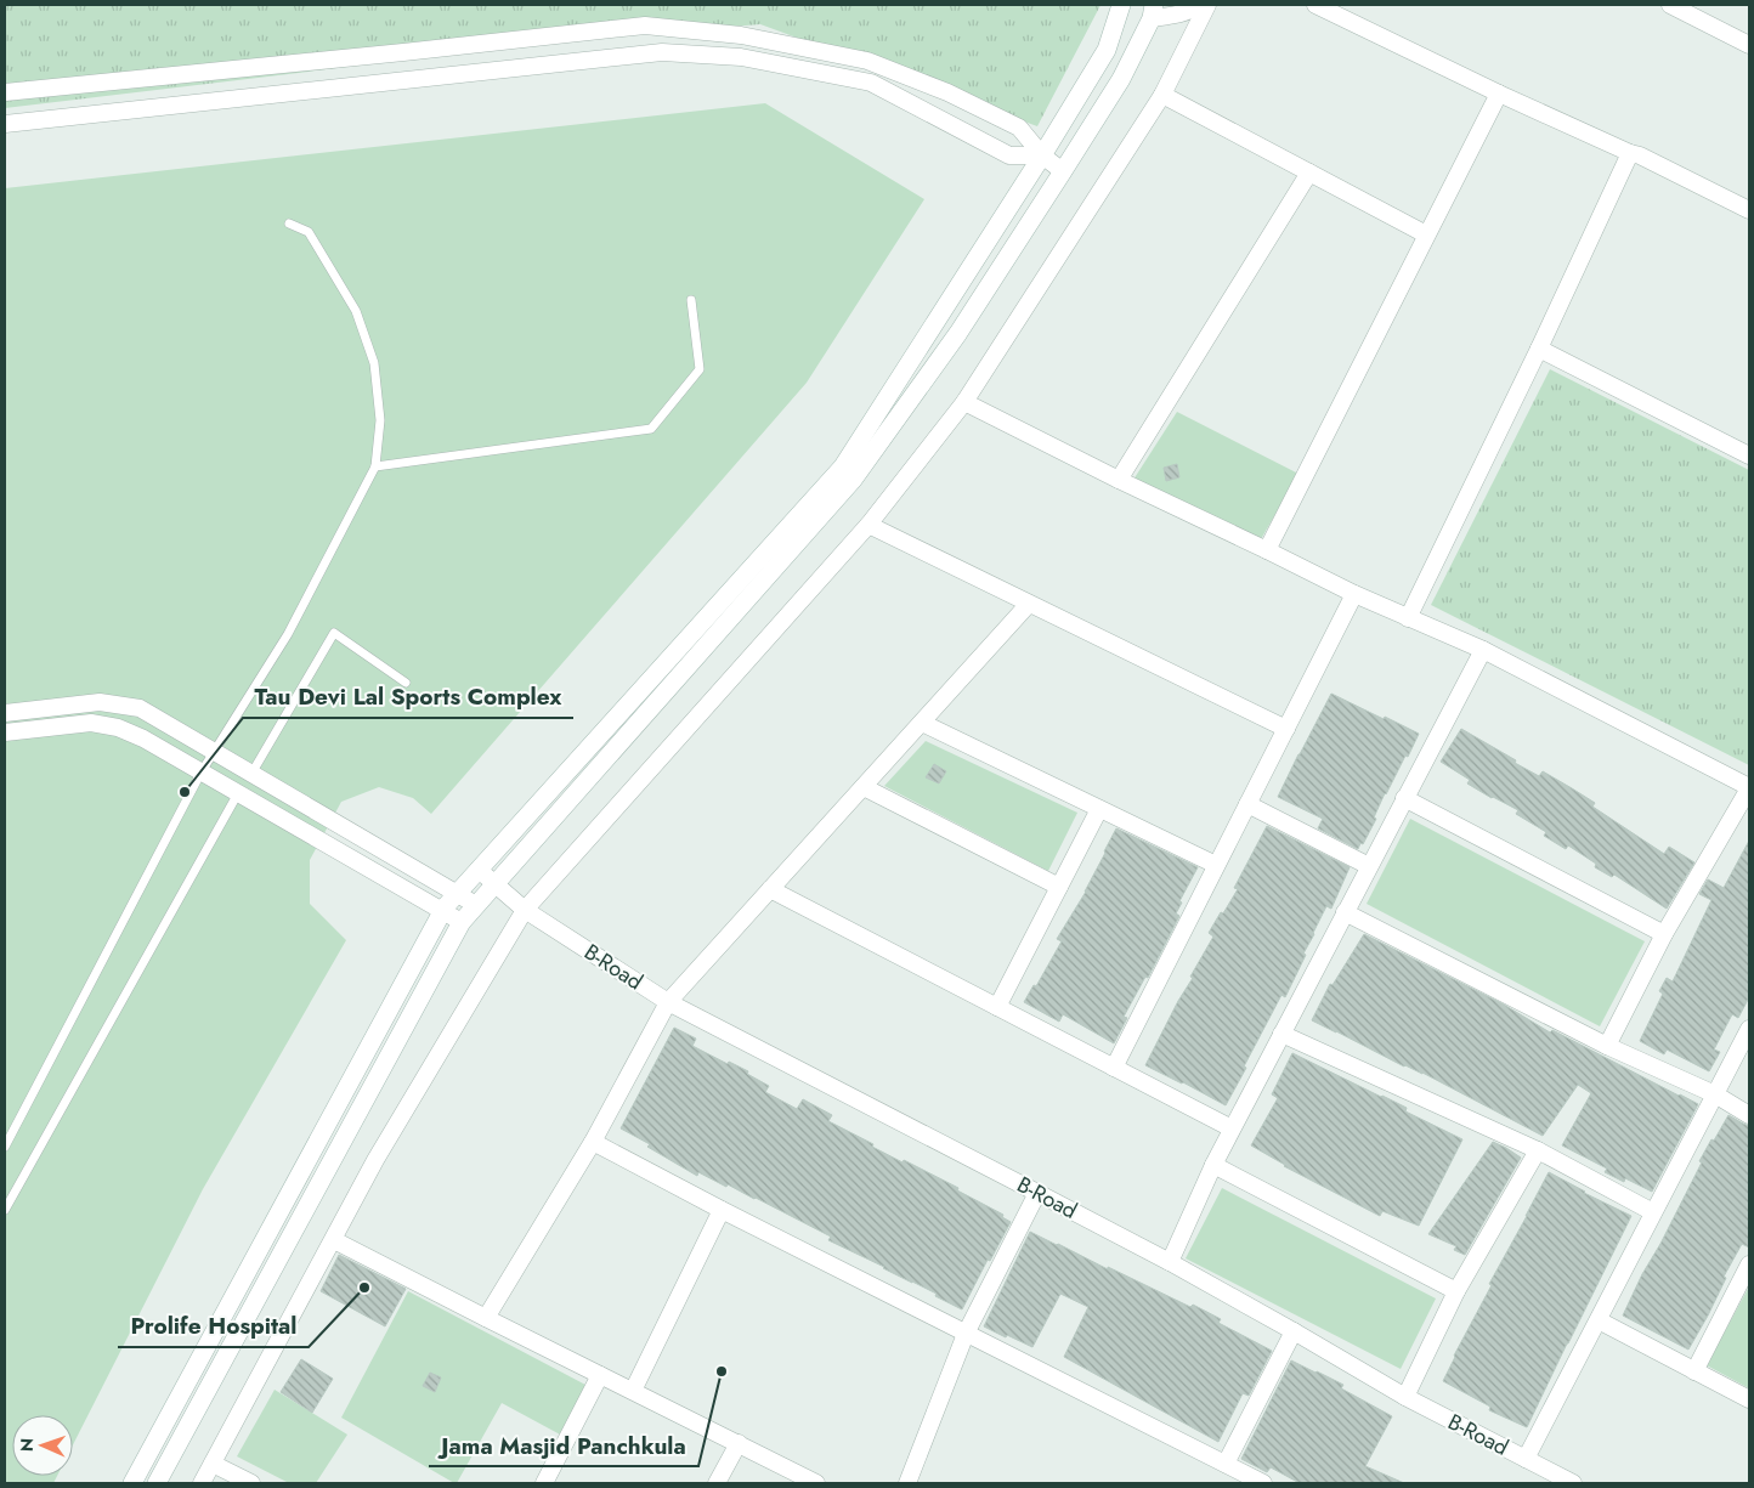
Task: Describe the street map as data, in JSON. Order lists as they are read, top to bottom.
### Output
{
  "streets": {
    "street": ["B-Road"]
  },
  "places": ["Tau Devi Lal Sports Complex", "Prolife Hospital", "Jama Masjid Panchkula"],
  "north": "left"
}
